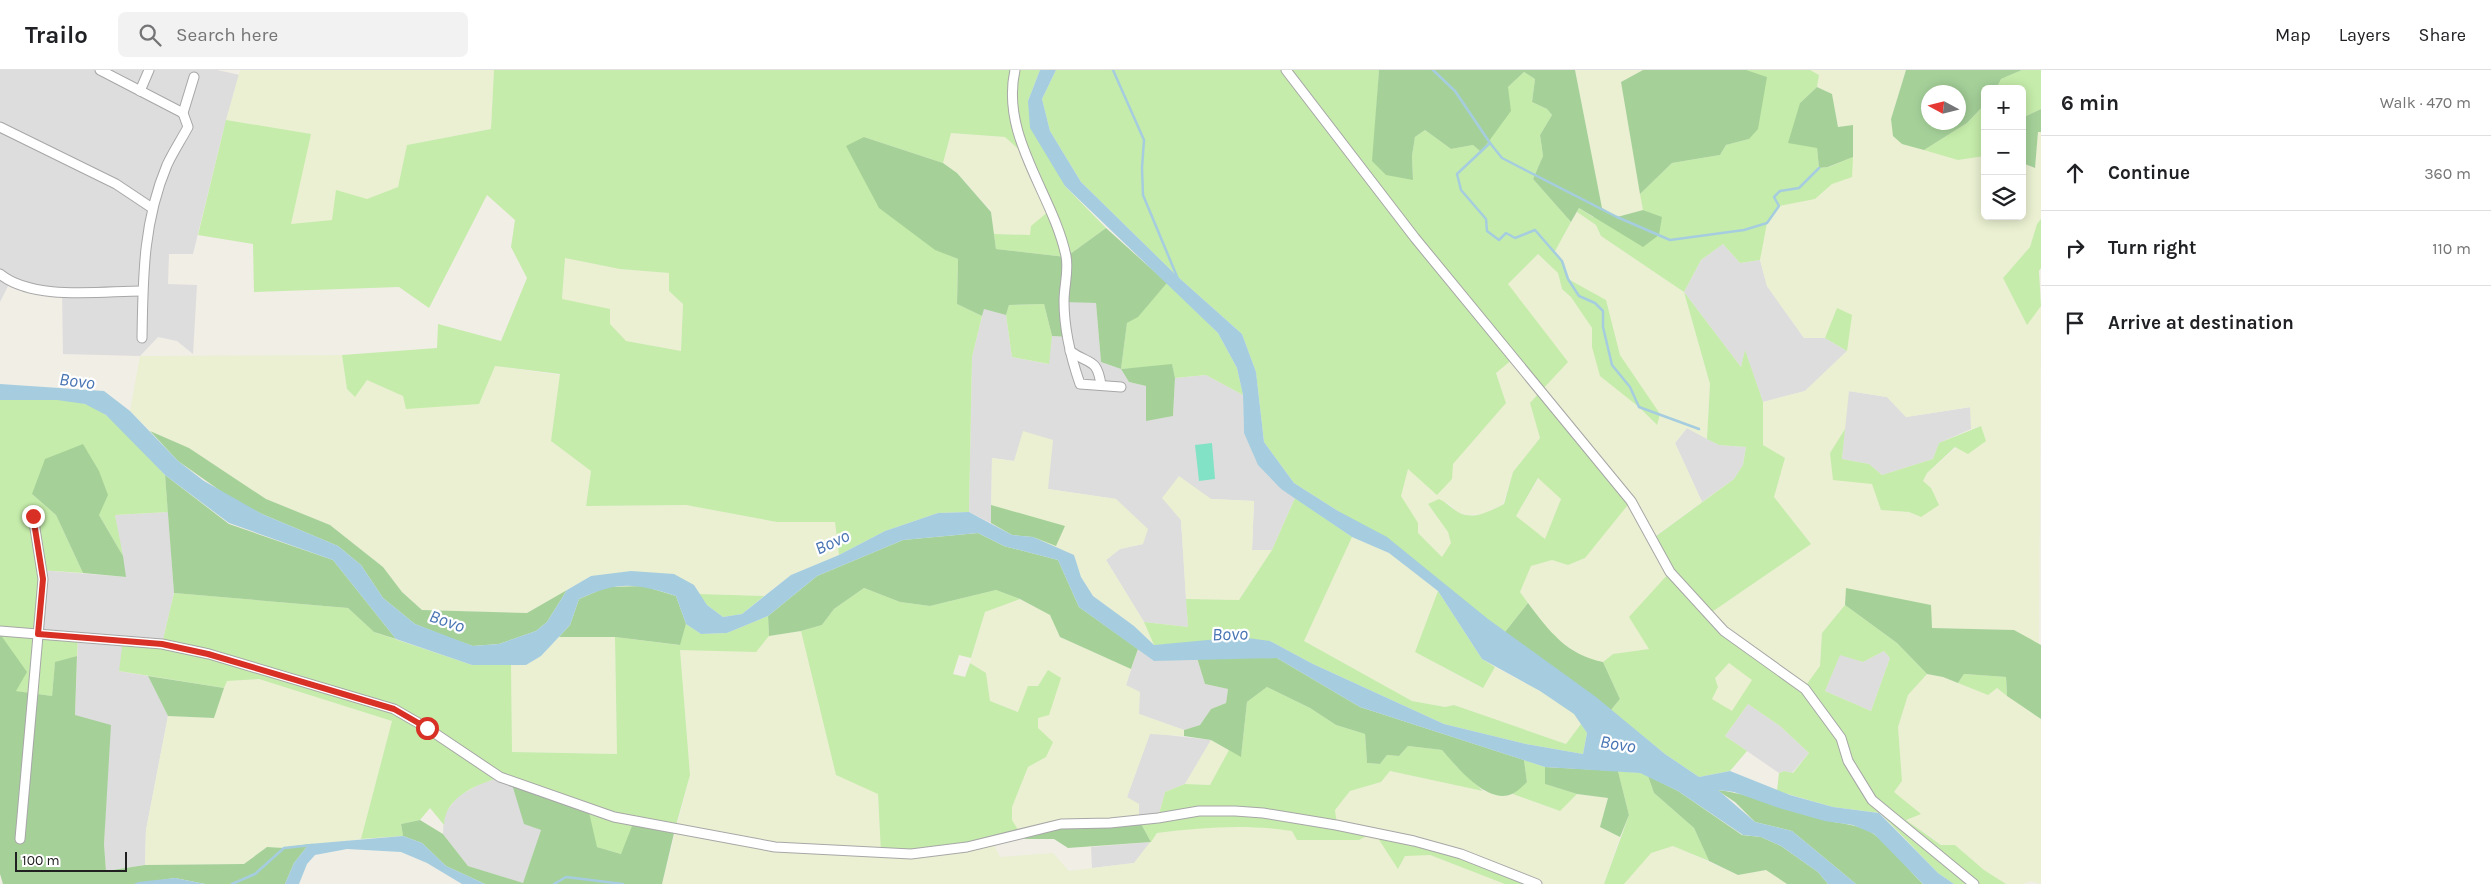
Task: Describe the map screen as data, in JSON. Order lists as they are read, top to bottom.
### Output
{
  "water": ["Bovo"],
  "scale_bar": "100 m",
  "north": "left",
  "page": {
    "header": "Trailo",
    "search": "Search here",
    "nav": ["Map", "Layers", "Share"],
    "heading": ["6 min", "Walk · 470 m"],
    "map_buttons": ["+", "−"],
    "list": [
      ["Continue", "360 m"],
      ["Turn right", "110 m"],
      "Arrive at destination"
    ],
    "scale": "100 m"
  }
}
